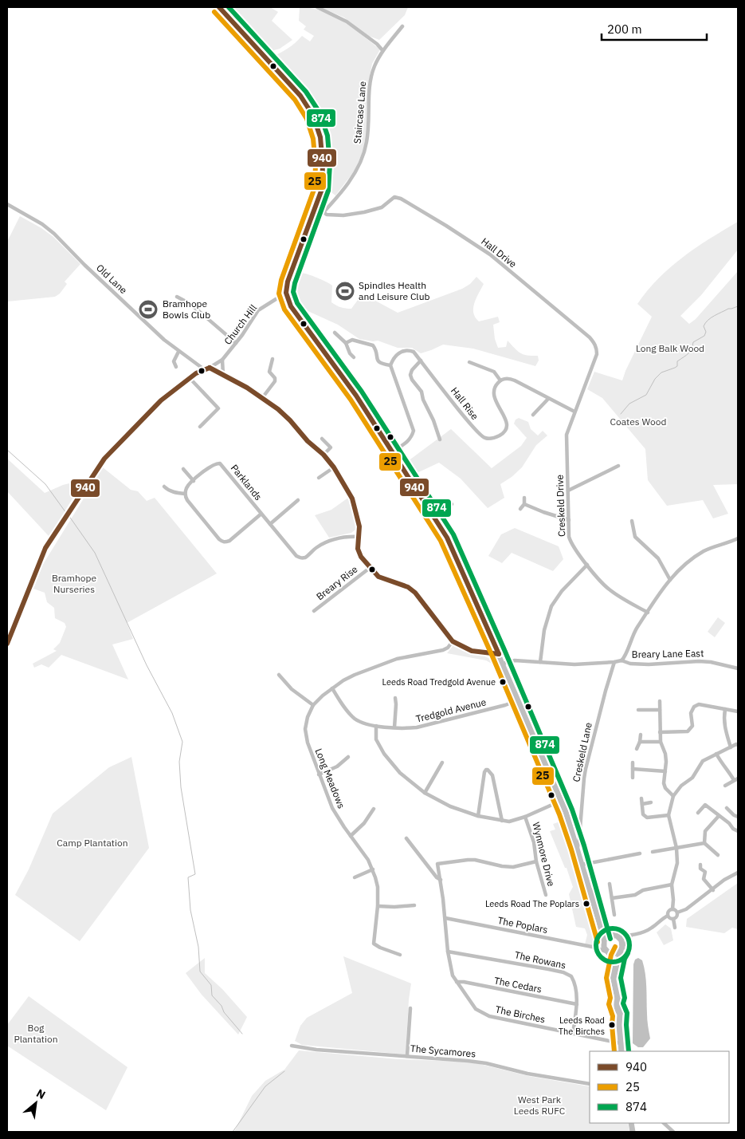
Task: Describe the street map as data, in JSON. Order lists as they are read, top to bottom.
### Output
{
  "streets": {
    "street": [
      "Staircase Lane",
      "Hall Drive",
      "Old Lane",
      "Church Hill",
      "Hall Rise",
      "Parklands",
      "Creskeld Drive",
      "Breary Rise",
      "Breary Lane East",
      "Tredgold Avenue",
      "Creskeld Lane",
      "Long Meadows",
      "Wynmore Drive",
      "The Poplars",
      "The Rowans",
      "The Cedars",
      "The Birches",
      "The Sycamores"
    ]
  },
  "crossings": [
    ["Staircase Lane", "Hall Drive"],
    ["Hall Drive", "Creskeld Drive"],
    ["Old Lane", "Church Hill"],
    ["Breary Lane East", "Creskeld Lane"],
    ["Wynmore Drive", "The Birches"],
    ["The Poplars", "The Birches"],
    ["The Rowans", "The Cedars"],
    ["The Rowans", "The Birches"],
    ["The Cedars", "The Birches"]
  ],
  "parks": [
    "Long Balk Wood",
    "Coates Wood",
    "Bramhope Nurseries",
    "Camp Plantation",
    "Bog Plantation",
    "West Park Leeds RUFC"
  ],
  "places": {
    "sports": ["Spindles Health and Leisure Club", "Bramhope Bowls Club"],
    "other": ["Leeds Road Tredgold Avenue", "Leeds Road The Poplars", "Leeds Road The Birches"]
  },
  "lines": ["transit line 940", "transit line 874", "transit line 25"],
  "legend": ["940", "25", "874"],
  "scale_bar": "200 m",
  "north": "top right"
}
